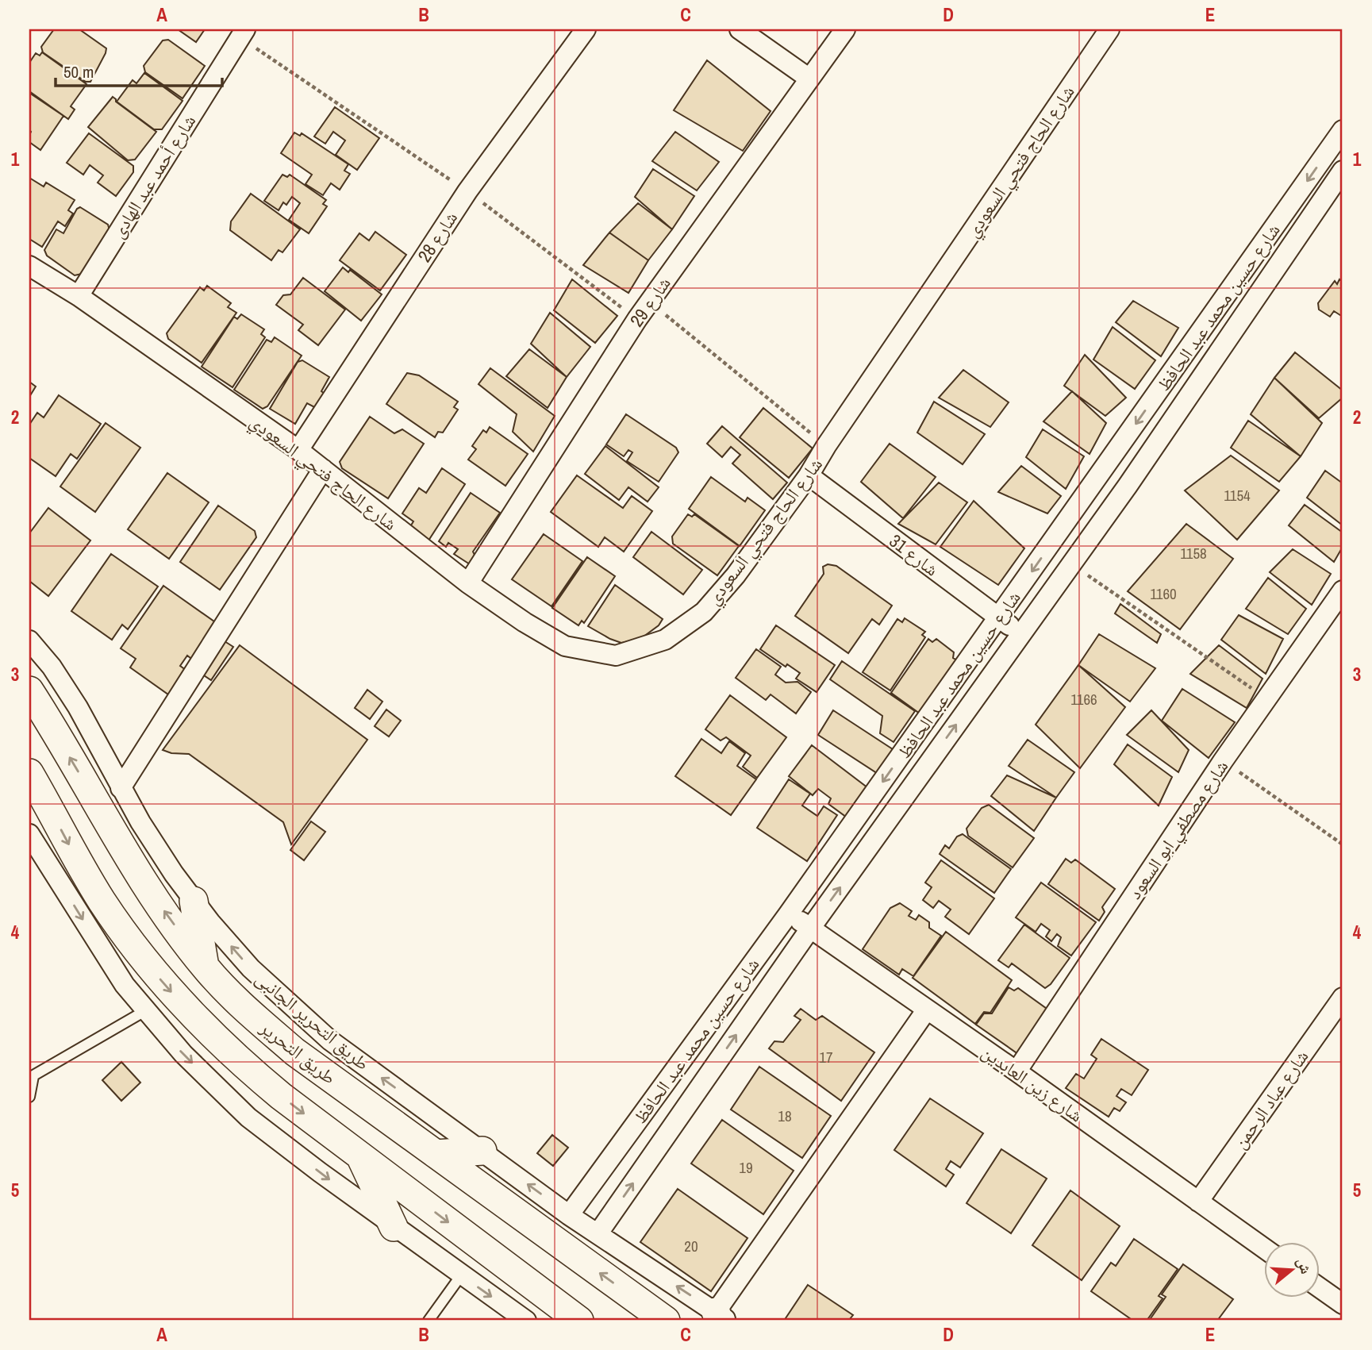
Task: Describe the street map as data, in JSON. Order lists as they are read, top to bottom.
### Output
{
  "streets": {
    "street": [
      "شارع الحاج فتحي السعودي",
      "شارع أحمد عبد الهادى",
      "شارع 28",
      "شارع 29",
      "شارع حسين محمد عبد الحافظ",
      "شارع 31",
      "شارع مصطفي ابو السعود",
      "طريق التحرير الجانبى",
      "طريق التحرير",
      "شارع زين العابدين",
      "شارع عباد الرحمن"
    ]
  },
  "crossings": [
    ["شارع الحاج فتحي السعودي", "شارع أحمد عبد الهادى"],
    ["شارع الحاج فتحي السعودي", "شارع 28"],
    ["شارع الحاج فتحي السعودي", "شارع 29"],
    ["شارع الحاج فتحي السعودي", "شارع 31"],
    ["شارع حسين محمد عبد الحافظ", "شارع 31"],
    ["شارع حسين محمد عبد الحافظ", "طريق التحرير الجانبى"],
    ["شارع حسين محمد عبد الحافظ", "شارع زين العابدين"],
    ["شارع مصطفي ابو السعود", "شارع زين العابدين"],
    ["شارع زين العابدين", "شارع عباد الرحمن"]
  ],
  "house_numbers": [
    "1154",
    "1158",
    "1160",
    "1166",
    "17",
    "18",
    "19",
    "20"
  ],
  "scale_bar": "50 m",
  "north": "right",
  "grid": {
    "columns": [
      "A",
      "B",
      "C",
      "D",
      "E"
    ],
    "rows": [
      "1",
      "2",
      "3",
      "4",
      "5"
    ]
  }
}
